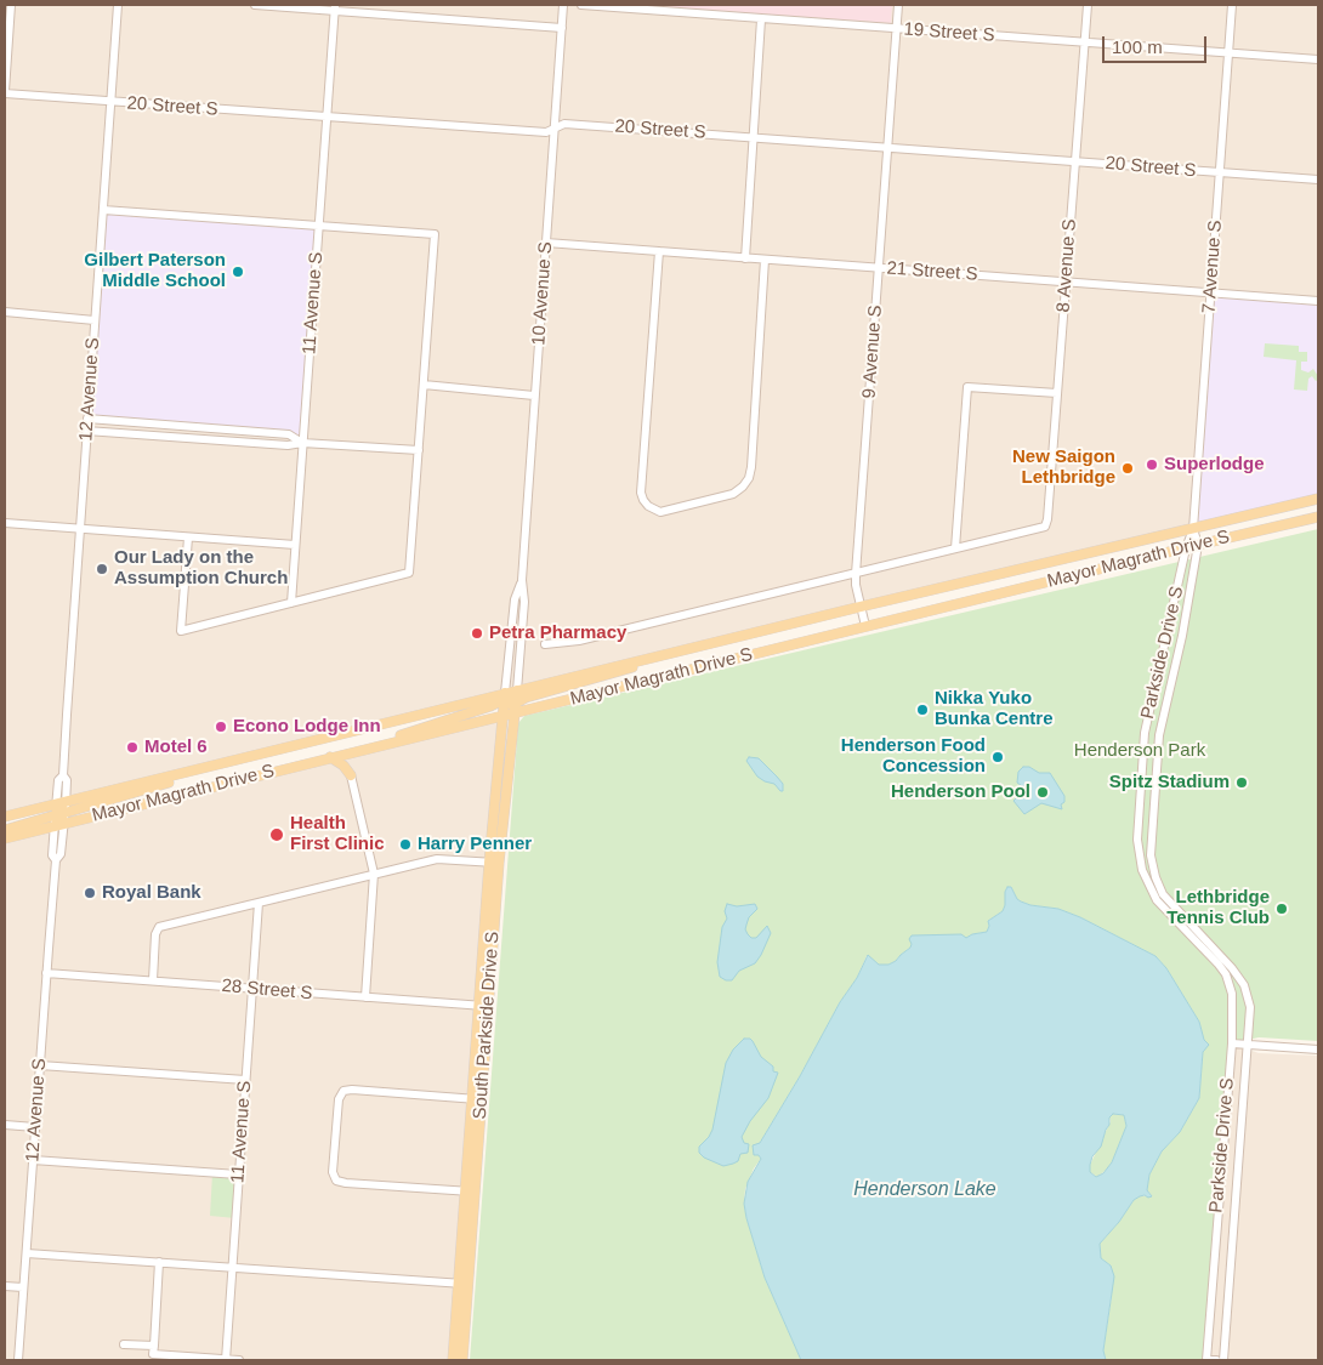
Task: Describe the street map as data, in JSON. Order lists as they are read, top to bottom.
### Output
{
  "streets": {
    "main road": ["Mayor Magrath Drive S", "South Parkside Drive S"],
    "street": [
      "19 Street S",
      "20 Street S",
      "8 Avenue S",
      "7 Avenue S",
      "21 Street S",
      "10 Avenue S",
      "11 Avenue S",
      "9 Avenue S",
      "12 Avenue S",
      "Parkside Drive S",
      "28 Street S"
    ]
  },
  "crossings": [
    ["19 Street S", "8 Avenue S"],
    ["19 Street S", "7 Avenue S"],
    ["19 Street S", "9 Avenue S"],
    ["20 Street S", "8 Avenue S"],
    ["20 Street S", "7 Avenue S"],
    ["20 Street S", "10 Avenue S"],
    ["20 Street S", "11 Avenue S"],
    ["20 Street S", "9 Avenue S"],
    ["20 Street S", "12 Avenue S"],
    ["8 Avenue S", "21 Street S"],
    ["7 Avenue S", "21 Street S"],
    ["7 Avenue S", "Mayor Magrath Drive S"],
    ["7 Avenue S", "Parkside Drive S"],
    ["21 Street S", "10 Avenue S"],
    ["21 Street S", "9 Avenue S"],
    ["10 Avenue S", "Mayor Magrath Drive S"],
    ["10 Avenue S", "South Parkside Drive S"],
    ["11 Avenue S", "28 Street S"],
    ["9 Avenue S", "Mayor Magrath Drive S"],
    ["12 Avenue S", "Mayor Magrath Drive S"],
    ["12 Avenue S", "28 Street S"],
    ["Mayor Magrath Drive S", "Parkside Drive S"],
    ["Mayor Magrath Drive S", "South Parkside Drive S"],
    ["28 Street S", "South Parkside Drive S"]
  ],
  "water": ["Henderson Lake"],
  "parks": ["Henderson Park"],
  "places": [
    "Gilbert Paterson Middle School",
    "Superlodge",
    "New Saigon Lethbridge",
    "Our Lady on the Assumption Church",
    "Petra Pharmacy",
    "Nikka Yuko Bunka Centre",
    "Econo Lodge Inn",
    "Motel 6",
    "Henderson Food Concession",
    "Spitz Stadium",
    "Henderson Pool",
    "Health First Clinic",
    "Harry Penner",
    "Royal Bank",
    "Lethbridge Tennis Club"
  ],
  "scale_bar": "100 m"
}
